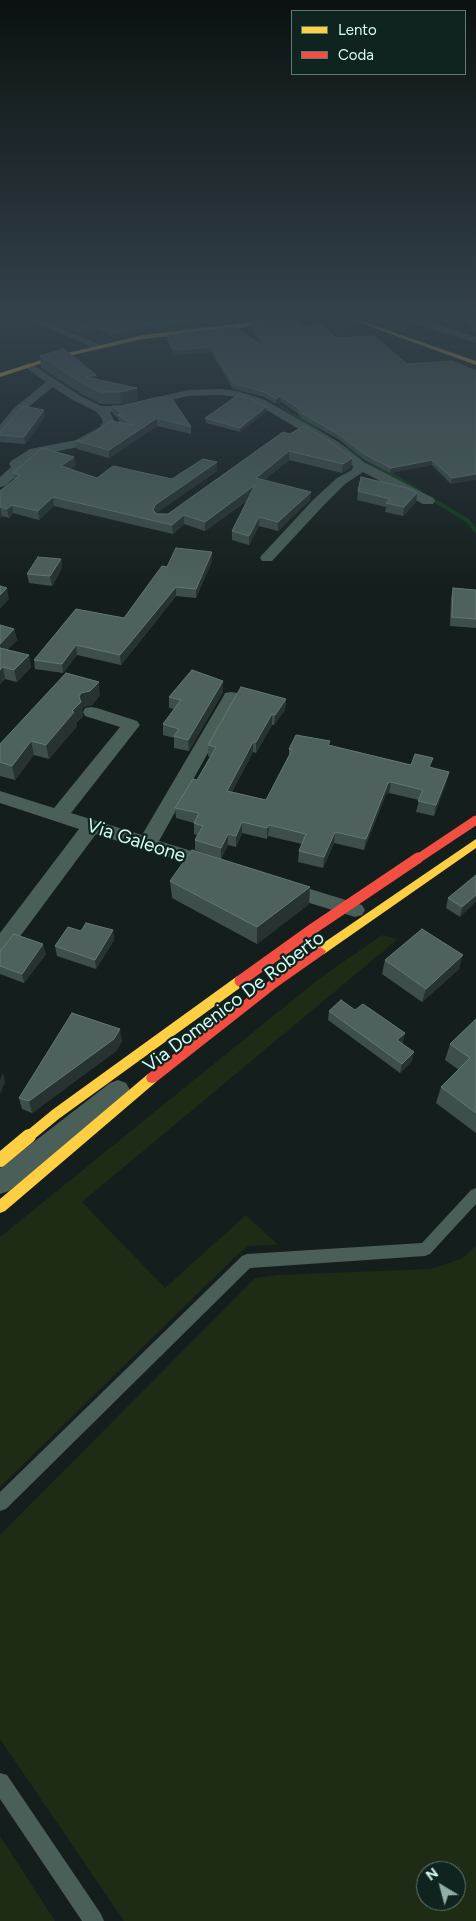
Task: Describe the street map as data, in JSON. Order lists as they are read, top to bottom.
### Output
{
  "streets": {
    "street": ["Via Galeone", "Via Domenico De Roberto"]
  },
  "legend": ["Lento", "Coda"],
  "north": "top left"
}
